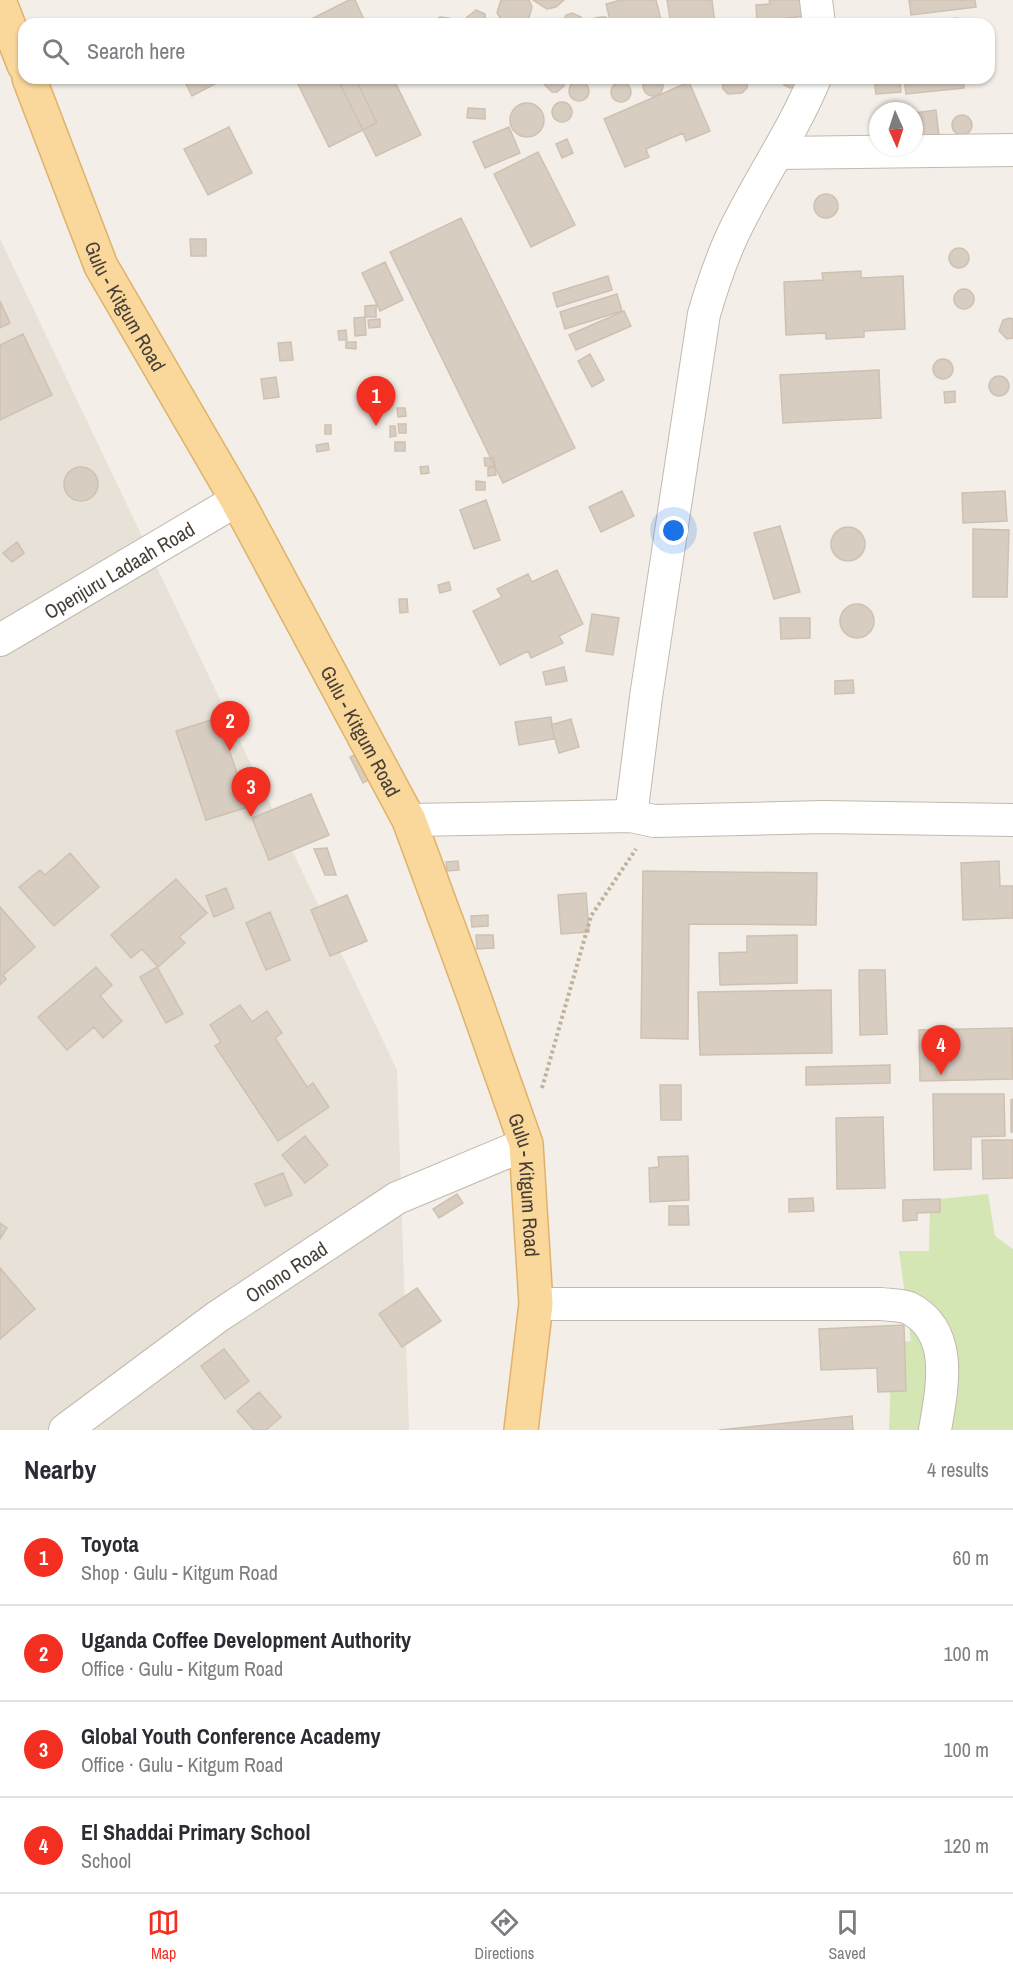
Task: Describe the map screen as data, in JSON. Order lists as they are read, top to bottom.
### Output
{
  "streets": {
    "main road": ["Gulu - Kitgum Road"],
    "street": ["Openjuru Ladaah Road", "Onono Road"]
  },
  "crossings": [
    ["Gulu - Kitgum Road", "Openjuru Ladaah Road"],
    ["Gulu - Kitgum Road", "Onono Road"]
  ],
  "north": "bottom",
  "page": {
    "search": "Search here",
    "pins": [
      "1",
      "2",
      "3",
      "4"
    ],
    "heading": ["Nearby", "4 results"],
    "list": [
      {
        "mark": "1",
        "name": "Toyota",
        "note": "Shop · Gulu - Kitgum Road",
        "value": "60 m"
      },
      {
        "mark": "2",
        "name": "Uganda Coffee Development Authority",
        "note": "Office · Gulu - Kitgum Road",
        "value": "100 m"
      },
      {
        "mark": "3",
        "name": "Global Youth Conference Academy",
        "note": "Office · Gulu - Kitgum Road",
        "value": "100 m"
      },
      {
        "mark": "4",
        "name": "El Shaddai Primary School",
        "note": "School",
        "value": "120 m"
      }
    ],
    "nav": ["Map", "Directions", "Saved"]
  }
}
